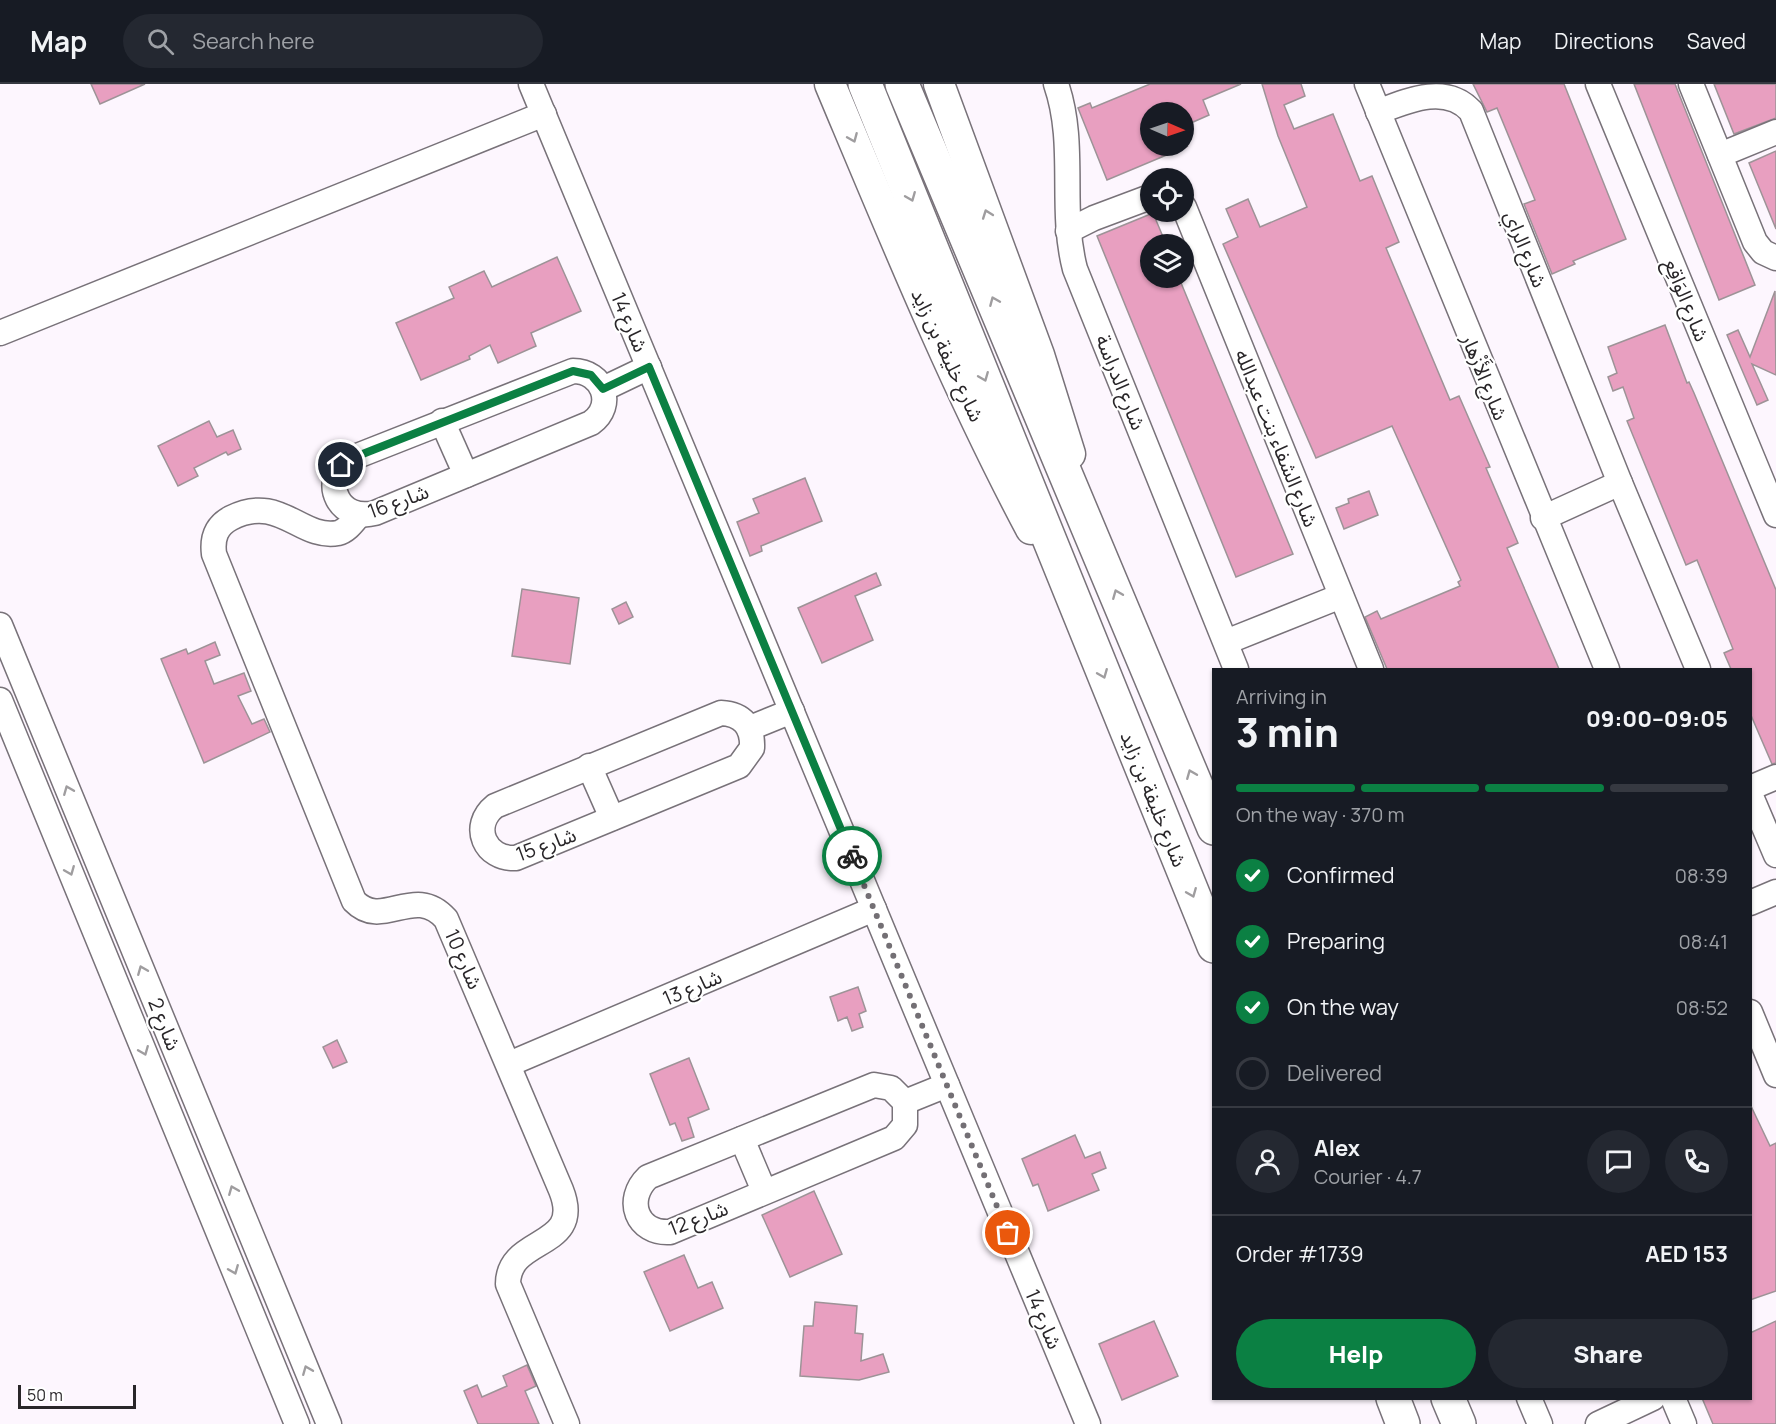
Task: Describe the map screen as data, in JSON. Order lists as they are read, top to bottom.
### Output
{
  "streets": {
    "highway": ["شارع خليفة بن زايد"],
    "street": [
      "شارع الراي",
      "شارع الوَاقِع",
      "شارع 14",
      "شارع الأَزْهار",
      "شارع الدراسة",
      "شارع الشفاء بنت عبدالله",
      "شارع 16",
      "شارع 15",
      "شارع 10",
      "شارع 13",
      "شارع 2",
      "شارع 12"
    ]
  },
  "crossings": [
    ["شارع الراي", "شارع الأَزْهار"],
    ["شارع 14", "شارع 13"],
    ["شارع 16", "شارع 10"],
    ["شارع 10", "شارع 13"]
  ],
  "scale_bar": "50 m",
  "north": "right",
  "page": {
    "header": "Map",
    "search": "Search here",
    "nav": ["Map", "Directions", "Saved"],
    "heading": ["3 min", "Arriving in", "09:00–09:05"],
    "panel": [
      "Alex",
      "Courier · 4.7",
      "Order #1739",
      "AED 153"
    ],
    "bar": "On the way · 370 m",
    "list": [
      ["Confirmed", "08:39"],
      ["Preparing", "08:41"],
      ["On the way", "08:52"],
      "Delivered"
    ],
    "buttons": ["Help", "Share"],
    "scale": "50 m"
  }
}
